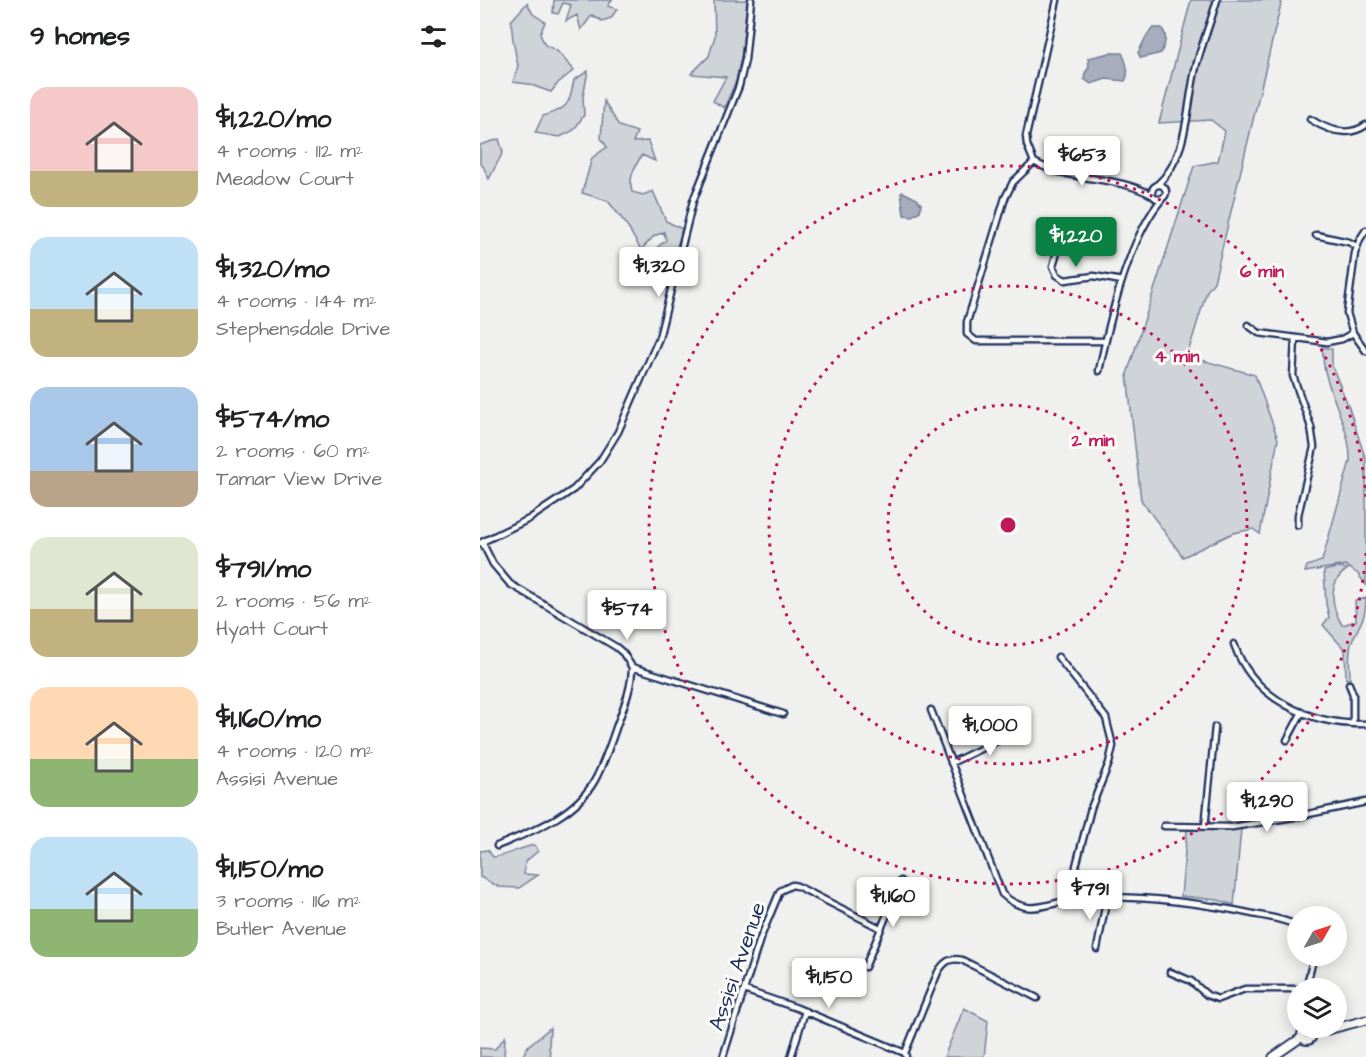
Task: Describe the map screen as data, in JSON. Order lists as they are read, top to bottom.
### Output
{
  "streets": {
    "street": ["Assisi Avenue"]
  },
  "north": "top right",
  "page": {
    "heading": "9 homes",
    "list": [
      {
        "name": "$1,220/mo",
        "note": "4 rooms · 112 m² · Meadow Court"
      },
      {
        "name": "$1,320/mo",
        "note": "4 rooms · 144 m² · Stephensdale Drive"
      },
      {
        "name": "$574/mo",
        "note": "2 rooms · 60 m² · Tamar View Drive"
      },
      {
        "name": "$791/mo",
        "note": "2 rooms · 56 m² · Hyatt Court"
      },
      {
        "name": "$1,160/mo",
        "note": "4 rooms · 120 m² · Assisi Avenue"
      },
      {
        "name": "$1,150/mo",
        "note": "3 rooms · 116 m² · Butler Avenue"
      }
    ],
    "price": [
      "$653",
      "$1,220",
      "$1,320",
      "$574",
      "$1,000",
      "$1,290",
      "$791",
      "$1,160",
      "$1,150"
    ]
  },
  "rings": ["6 min", "4 min", "2 min"]
}
